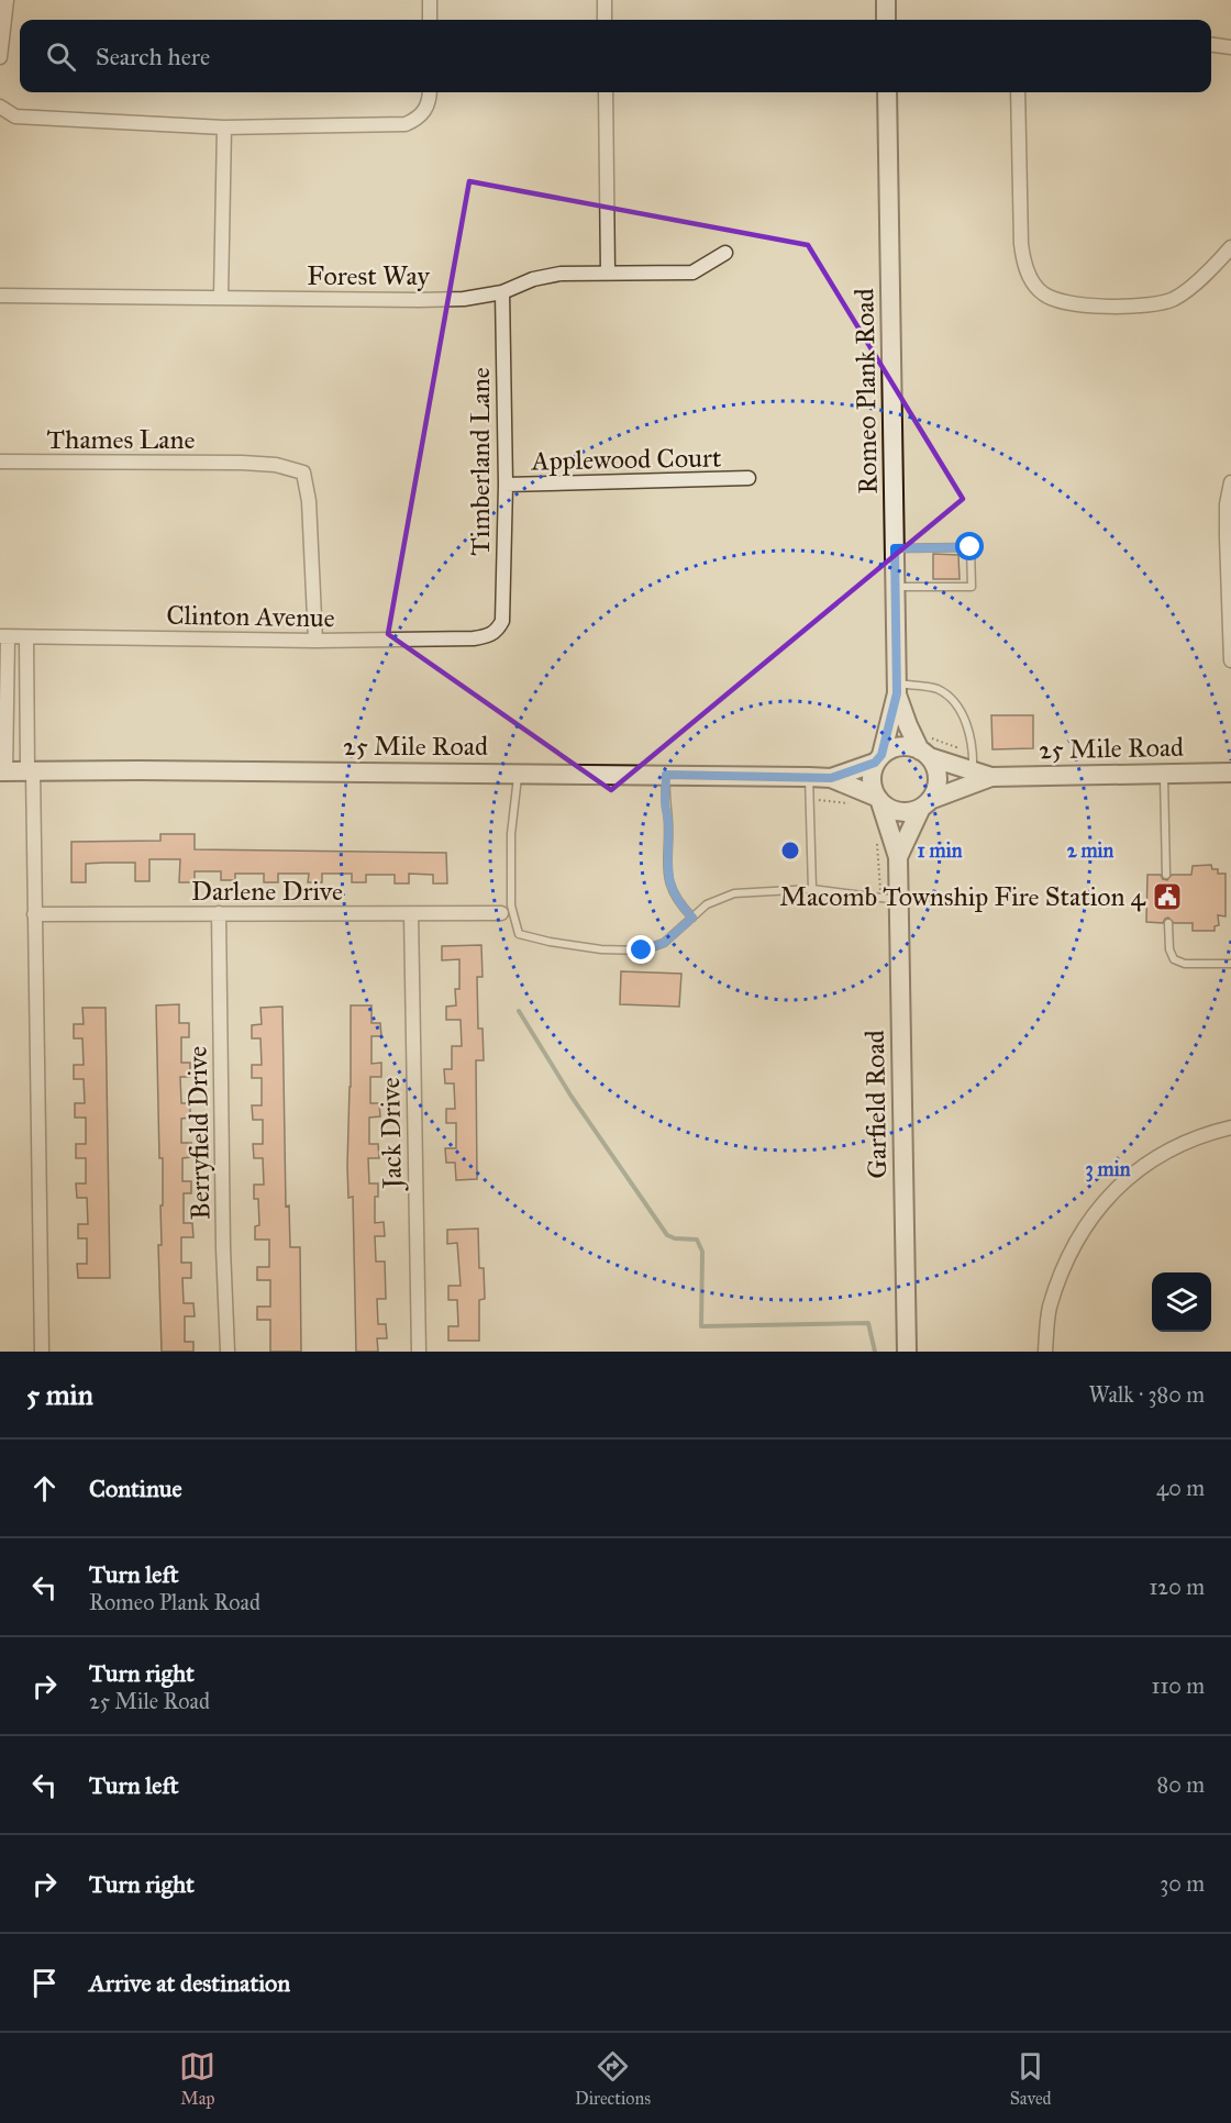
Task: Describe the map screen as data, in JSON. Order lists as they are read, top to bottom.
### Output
{
  "streets": {
    "street": [
      "Forest Way",
      "Romeo Plank Road",
      "Thames Lane",
      "Applewood Court",
      "Timberland Lane",
      "Clinton Avenue",
      "25 Mile Road",
      "Darlene Drive",
      "Garfield Road",
      "Berryfield Drive",
      "Jack Drive"
    ]
  },
  "crossings": [
    ["Forest Way", "Timberland Lane"],
    ["Romeo Plank Road", "25 Mile Road"],
    ["Romeo Plank Road", "Garfield Road"],
    ["Thames Lane", "Clinton Avenue"],
    ["Applewood Court", "Timberland Lane"],
    ["Timberland Lane", "Clinton Avenue"],
    ["25 Mile Road", "Garfield Road"],
    ["Darlene Drive", "Berryfield Drive"],
    ["Darlene Drive", "Jack Drive"]
  ],
  "places": {
    "public building": ["Macomb Township Fire Station 4"]
  },
  "page": {
    "search": "Search here",
    "heading": ["5 min", "Walk · 380 m"],
    "list": [
      ["Continue", "40 m"],
      ["Turn left", "Romeo Plank Road", "120 m"],
      ["Turn right", "25 Mile Road", "110 m"],
      ["Turn left", "80 m"],
      ["Turn right", "30 m"],
      "Arrive at destination"
    ],
    "nav": ["Map", "Directions", "Saved"]
  },
  "rings": ["1 min", "2 min", "3 min"]
}
